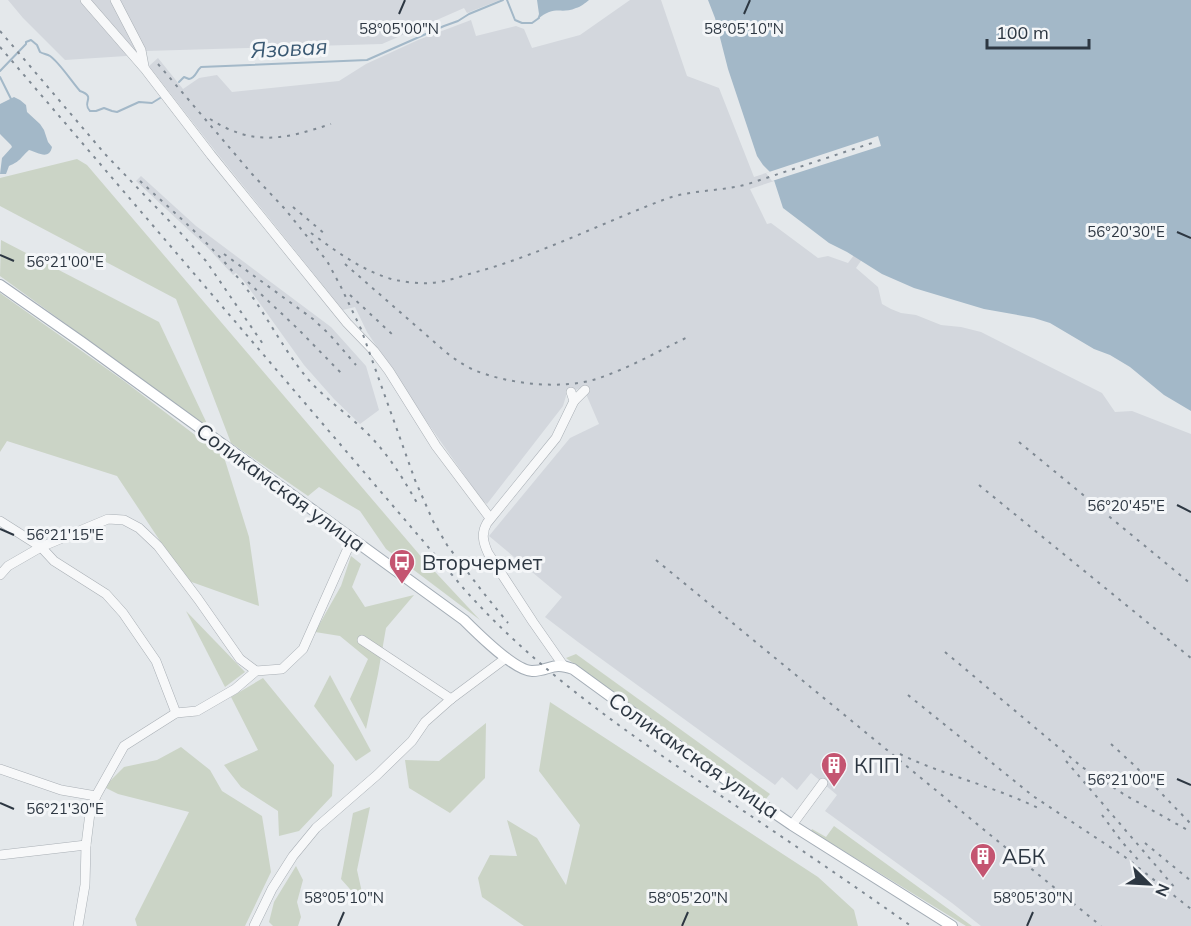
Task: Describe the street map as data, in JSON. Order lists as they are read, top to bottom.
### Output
{
  "streets": {
    "main road": ["Соликамская улица"]
  },
  "water": ["Язовая"],
  "places": {
    "bus stop": ["Вторчермет"],
    "building": ["КПП", "АБК"]
  },
  "scale_bar": "100 m",
  "north": "bottom right",
  "coordinates": [
    "58°05'00\"N",
    "58°05'10\"N",
    "56°20'30\"E",
    "56°21'00\"E",
    "56°20'45\"E",
    "56°21'15\"E",
    "56°21'30\"E",
    "58°05'20\"N",
    "58°05'30\"N"
  ]
}
